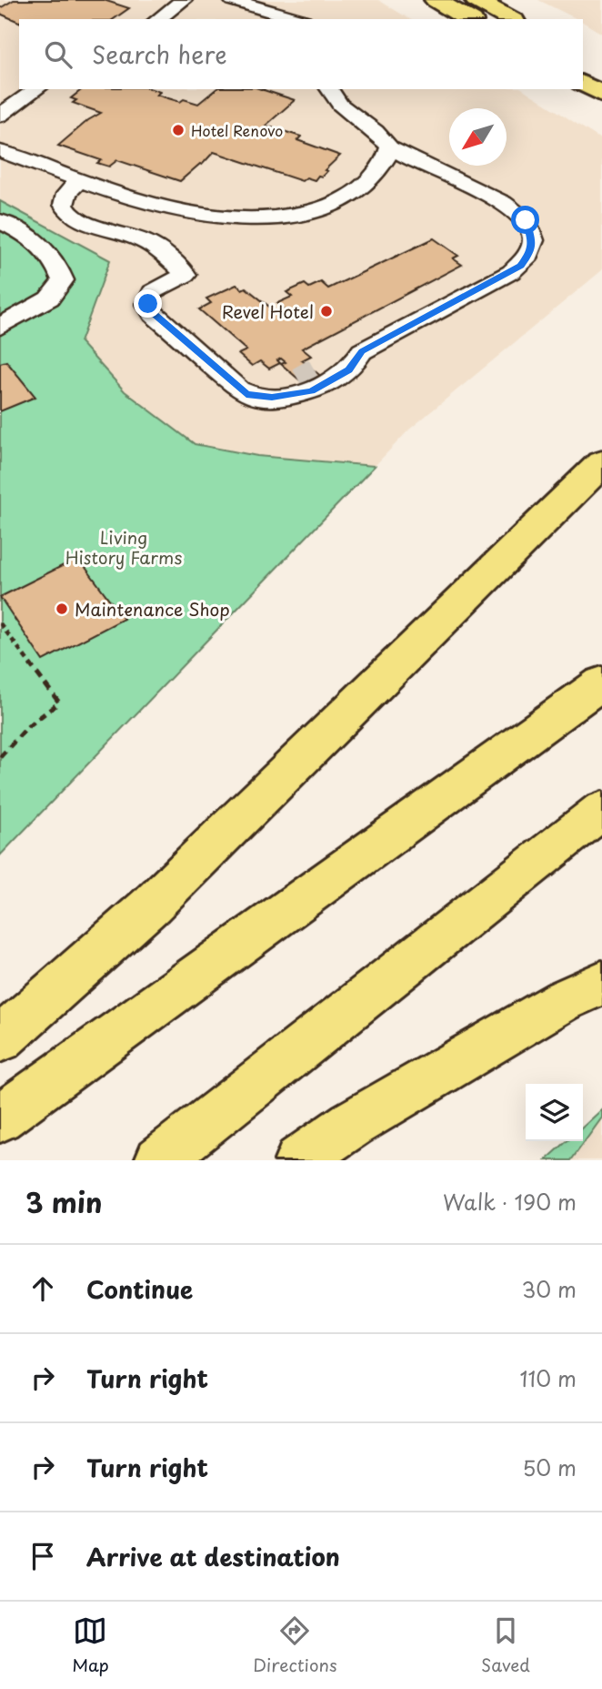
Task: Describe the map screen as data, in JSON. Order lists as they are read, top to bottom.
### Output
{
  "parks": ["Living History Farms"],
  "places": ["Hotel Renovo", "Revel Hotel", "Maintenance Shop"],
  "north": "bottom left",
  "page": {
    "search": "Search here",
    "heading": ["3 min", "Walk · 190 m"],
    "list": [
      ["Continue", "30 m"],
      ["Turn right", "110 m"],
      ["Turn right", "50 m"],
      "Arrive at destination"
    ],
    "nav": ["Map", "Directions", "Saved"]
  }
}
